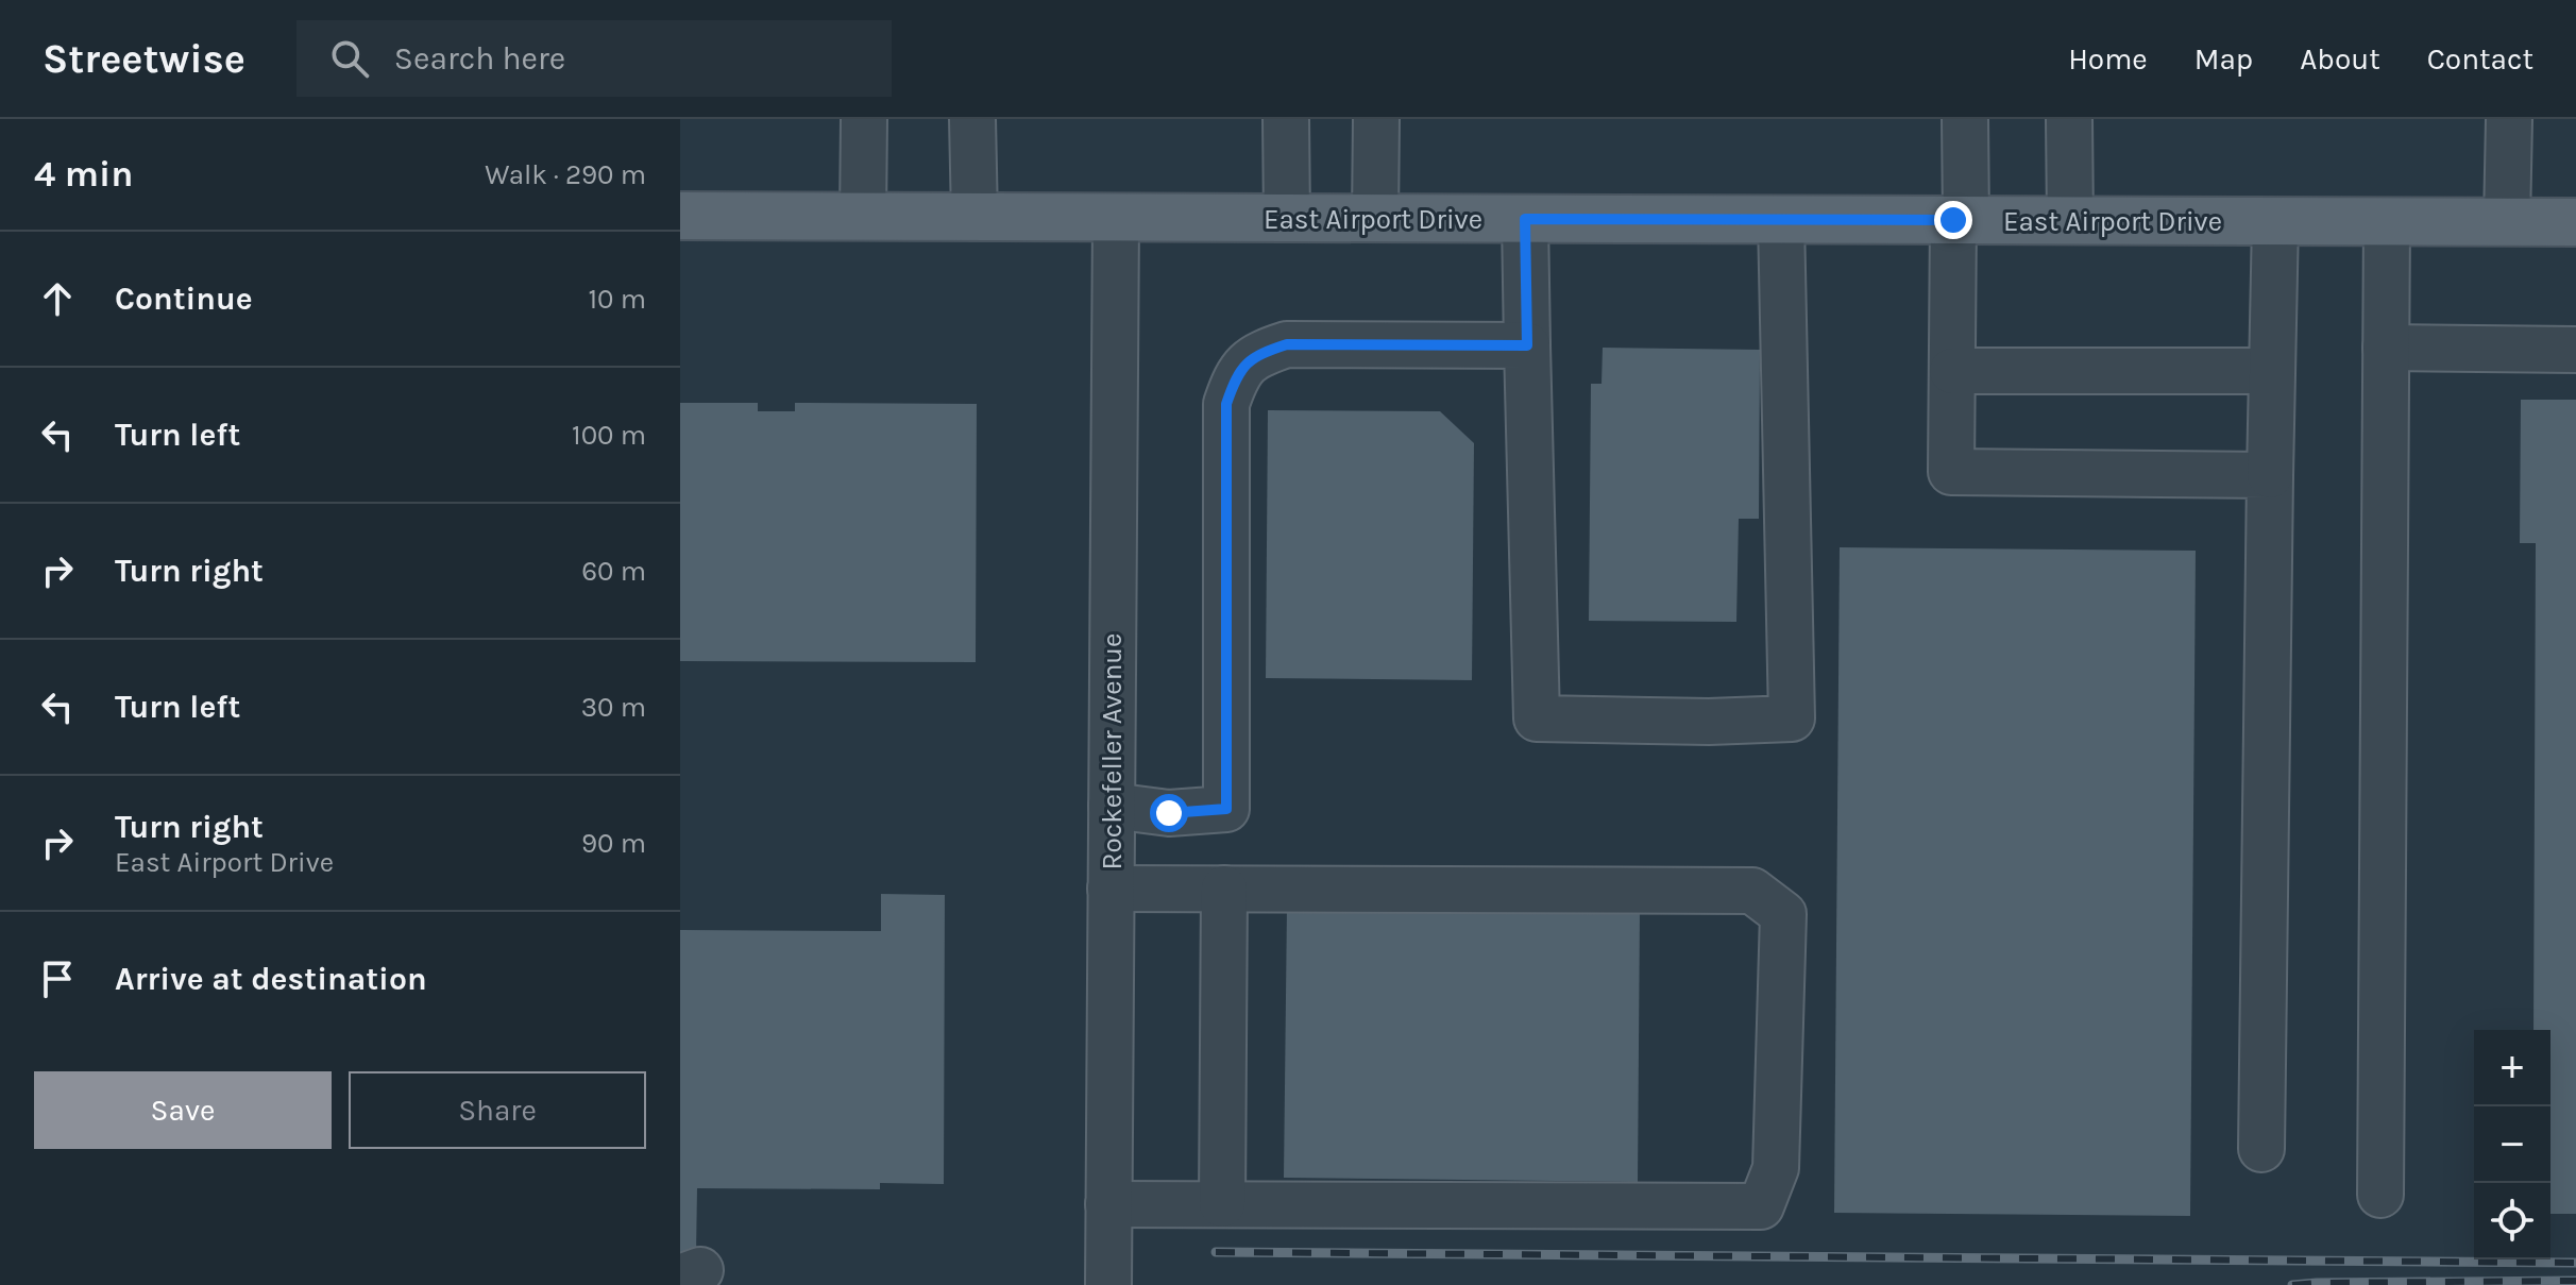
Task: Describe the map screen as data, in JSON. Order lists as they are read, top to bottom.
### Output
{
  "streets": {
    "main road": ["East Airport Drive"],
    "street": ["Rockefeller Avenue"]
  },
  "crossings": [
    ["East Airport Drive", "Rockefeller Avenue"]
  ],
  "page": {
    "header": "Streetwise",
    "search": "Search here",
    "nav": [
      "Home",
      "Map",
      "About",
      "Contact"
    ],
    "heading": ["4 min", "Walk · 290 m"],
    "list": [
      ["Continue", "10 m"],
      ["Turn left", "100 m"],
      ["Turn right", "60 m"],
      ["Turn left", "30 m"],
      ["Turn right", "East Airport Drive", "90 m"],
      "Arrive at destination"
    ],
    "map_buttons": ["+", "−"],
    "buttons": ["Save", "Share"]
  }
}
